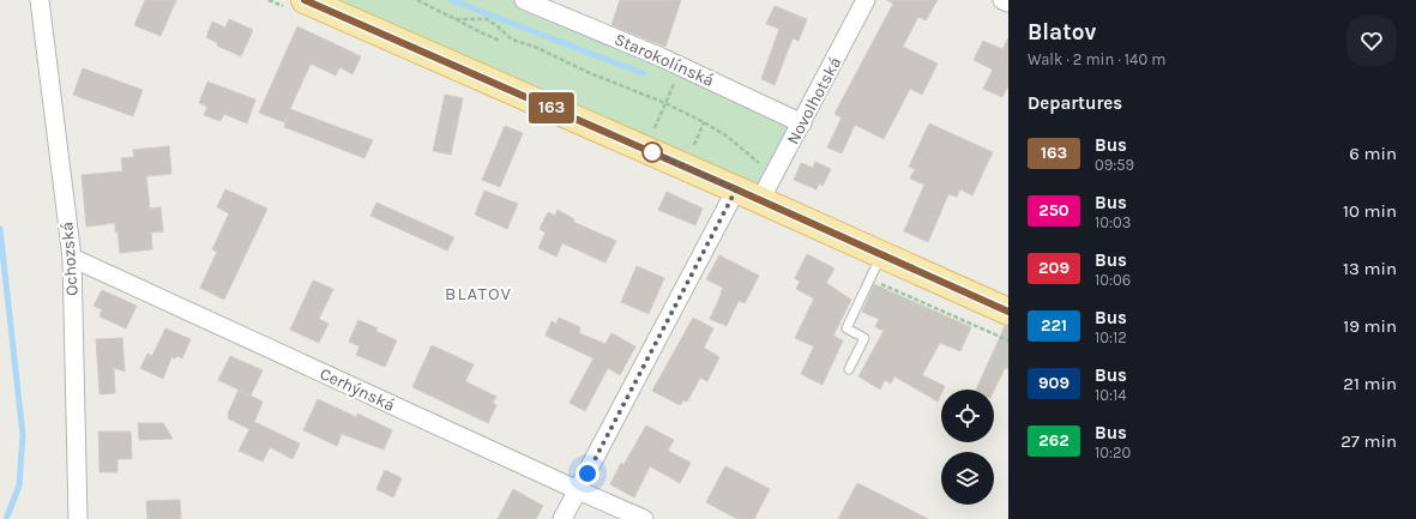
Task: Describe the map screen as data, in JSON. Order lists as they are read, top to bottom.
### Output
{
  "streets": {
    "street": [
      "Starokolínská",
      "Novolhotská",
      "Ochozská",
      "Cerhýnská"
    ]
  },
  "crossings": [
    ["Starokolínská", "Novolhotská"],
    ["Ochozská", "Cerhýnská"]
  ],
  "districts": ["BLATOV"],
  "lines": ["bus line 163"],
  "page": {
    "on_map": "163",
    "heading": [
      ["Blatov", "Walk · 2 min · 140 m"],
      "Departures"
    ],
    "list": [
      {
        "mark": "163",
        "name": "Bus",
        "note": "09:59",
        "value": "6 min"
      },
      {
        "mark": "250",
        "name": "Bus",
        "note": "10:03",
        "value": "10 min"
      },
      {
        "mark": "209",
        "name": "Bus",
        "note": "10:06",
        "value": "13 min"
      },
      {
        "mark": "221",
        "name": "Bus",
        "note": "10:12",
        "value": "19 min"
      },
      {
        "mark": "909",
        "name": "Bus",
        "note": "10:14",
        "value": "21 min"
      },
      {
        "mark": "262",
        "name": "Bus",
        "note": "10:20",
        "value": "27 min"
      }
    ]
  }
}
